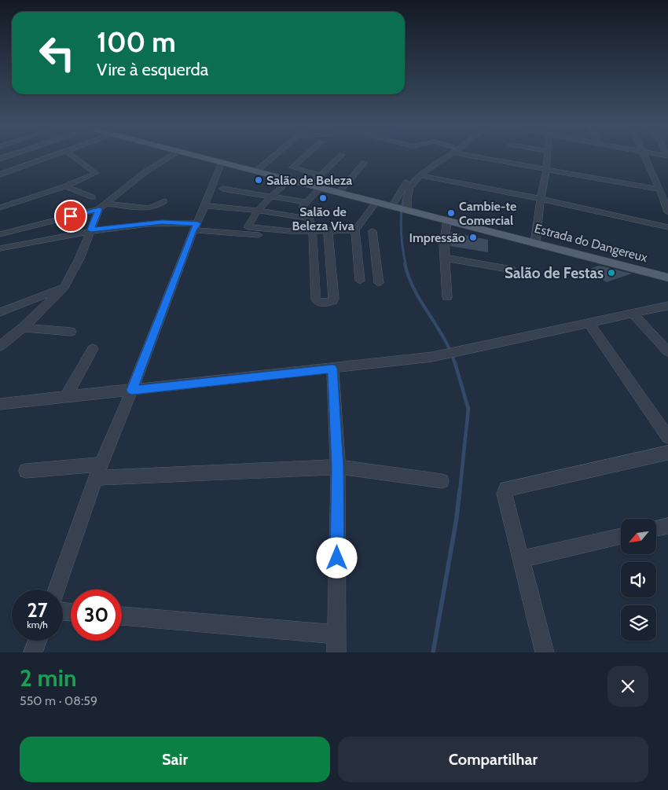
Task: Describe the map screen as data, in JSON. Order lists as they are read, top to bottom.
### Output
{
  "streets": {
    "main road": ["Estrada do Dangereux"]
  },
  "places": [
    "Salão de Beleza",
    "Salão de Beleza Viva",
    "Cambie-te Comercial",
    "Impressão",
    "Salão de Festas"
  ],
  "north": "bottom left",
  "page": {
    "turn": ["100 m", "Vire à esquerda"],
    "speed": "27 km/h",
    "limit": "30",
    "heading": ["2 min", "550 m · 08:59"],
    "buttons": ["Sair", "Compartilhar"]
  }
}
